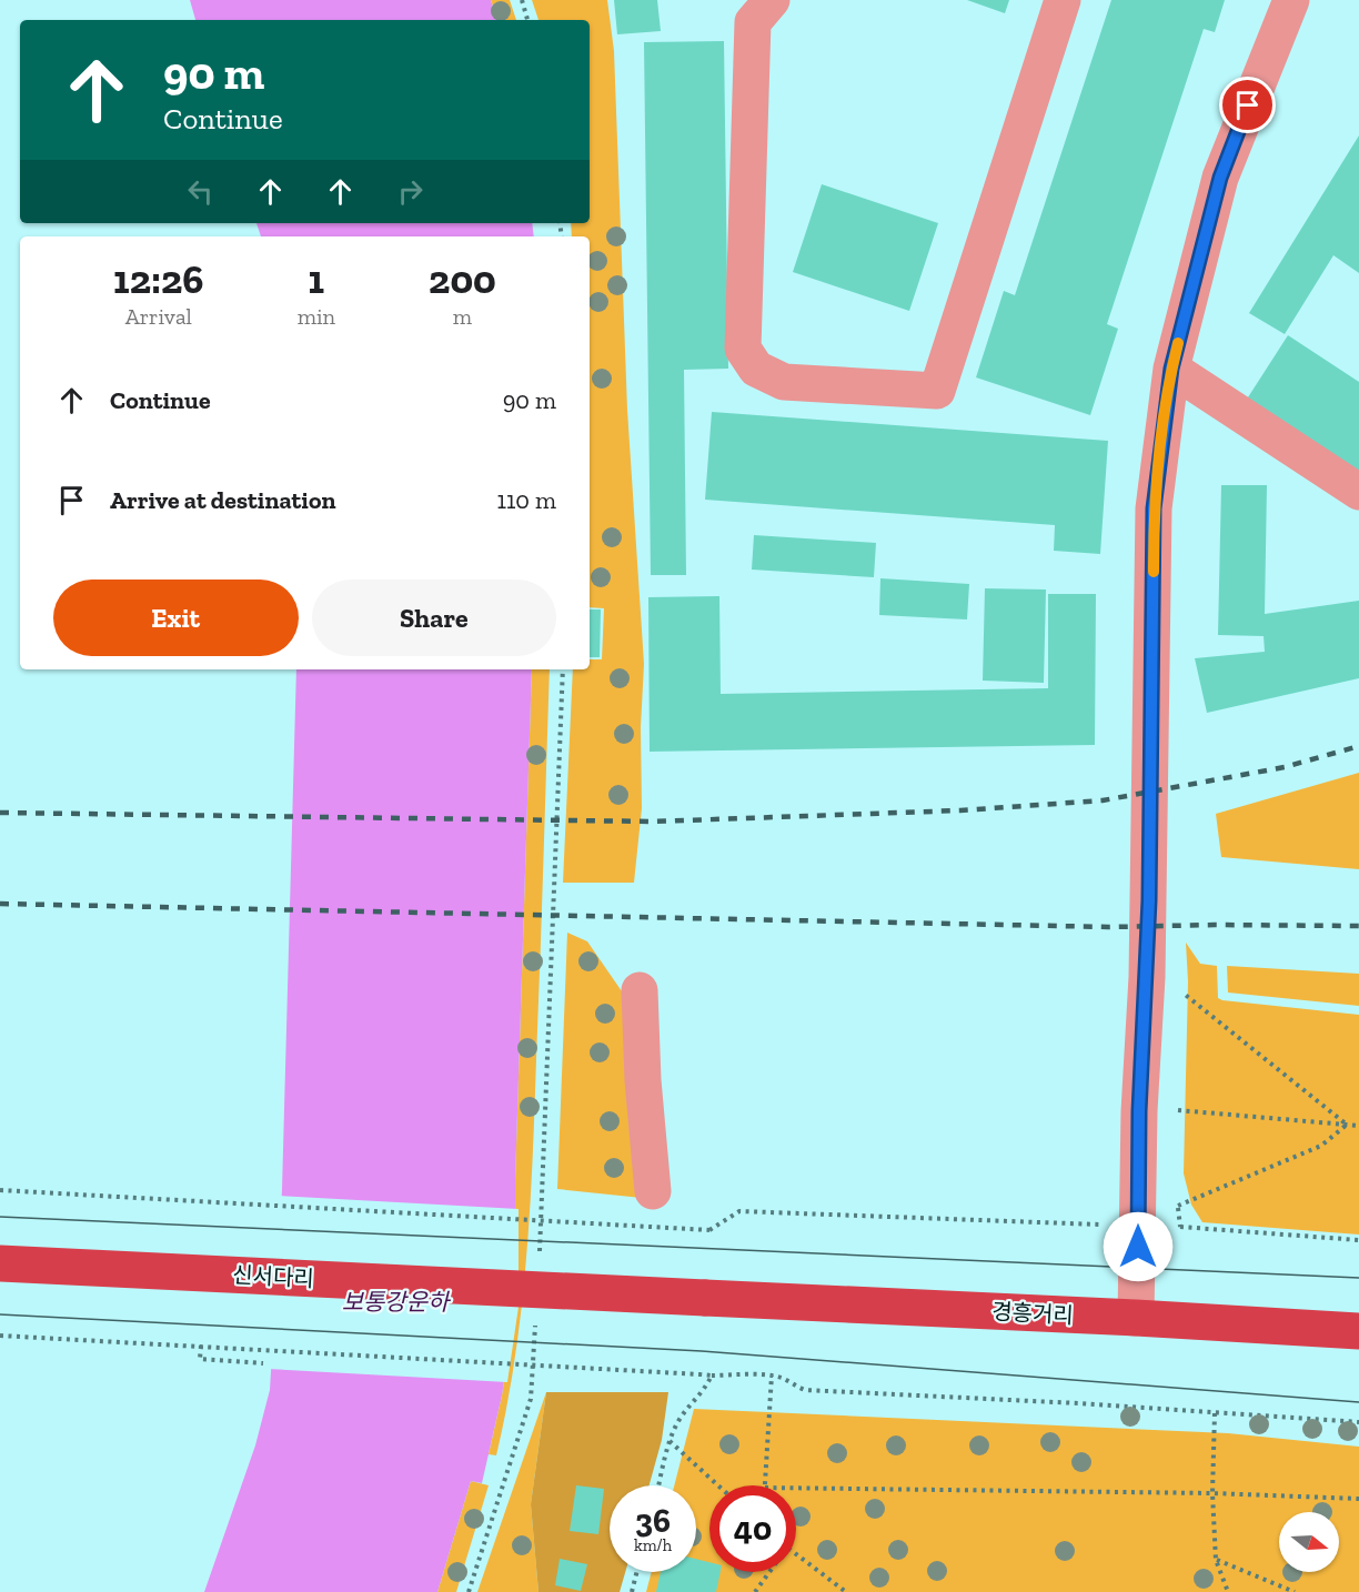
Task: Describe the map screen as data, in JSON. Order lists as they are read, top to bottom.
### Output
{
  "streets": {
    "main road": ["신서다리", "경흥거리"]
  },
  "crossings": [
    ["신서다리", "경흥거리"]
  ],
  "water": ["보통강운하"],
  "north": "right",
  "page": {
    "turn": ["90 m", "Continue"],
    "eta": [
      "12:26",
      "Arrival",
      "1",
      "min",
      "200",
      "m"
    ],
    "list": [
      {
        "name": "Continue",
        "value": "90 m"
      },
      {
        "name": "Arrive at destination",
        "value": "110 m"
      }
    ],
    "buttons": ["Exit", "Share"],
    "speed": "36 km/h",
    "limit": "40"
  }
}
